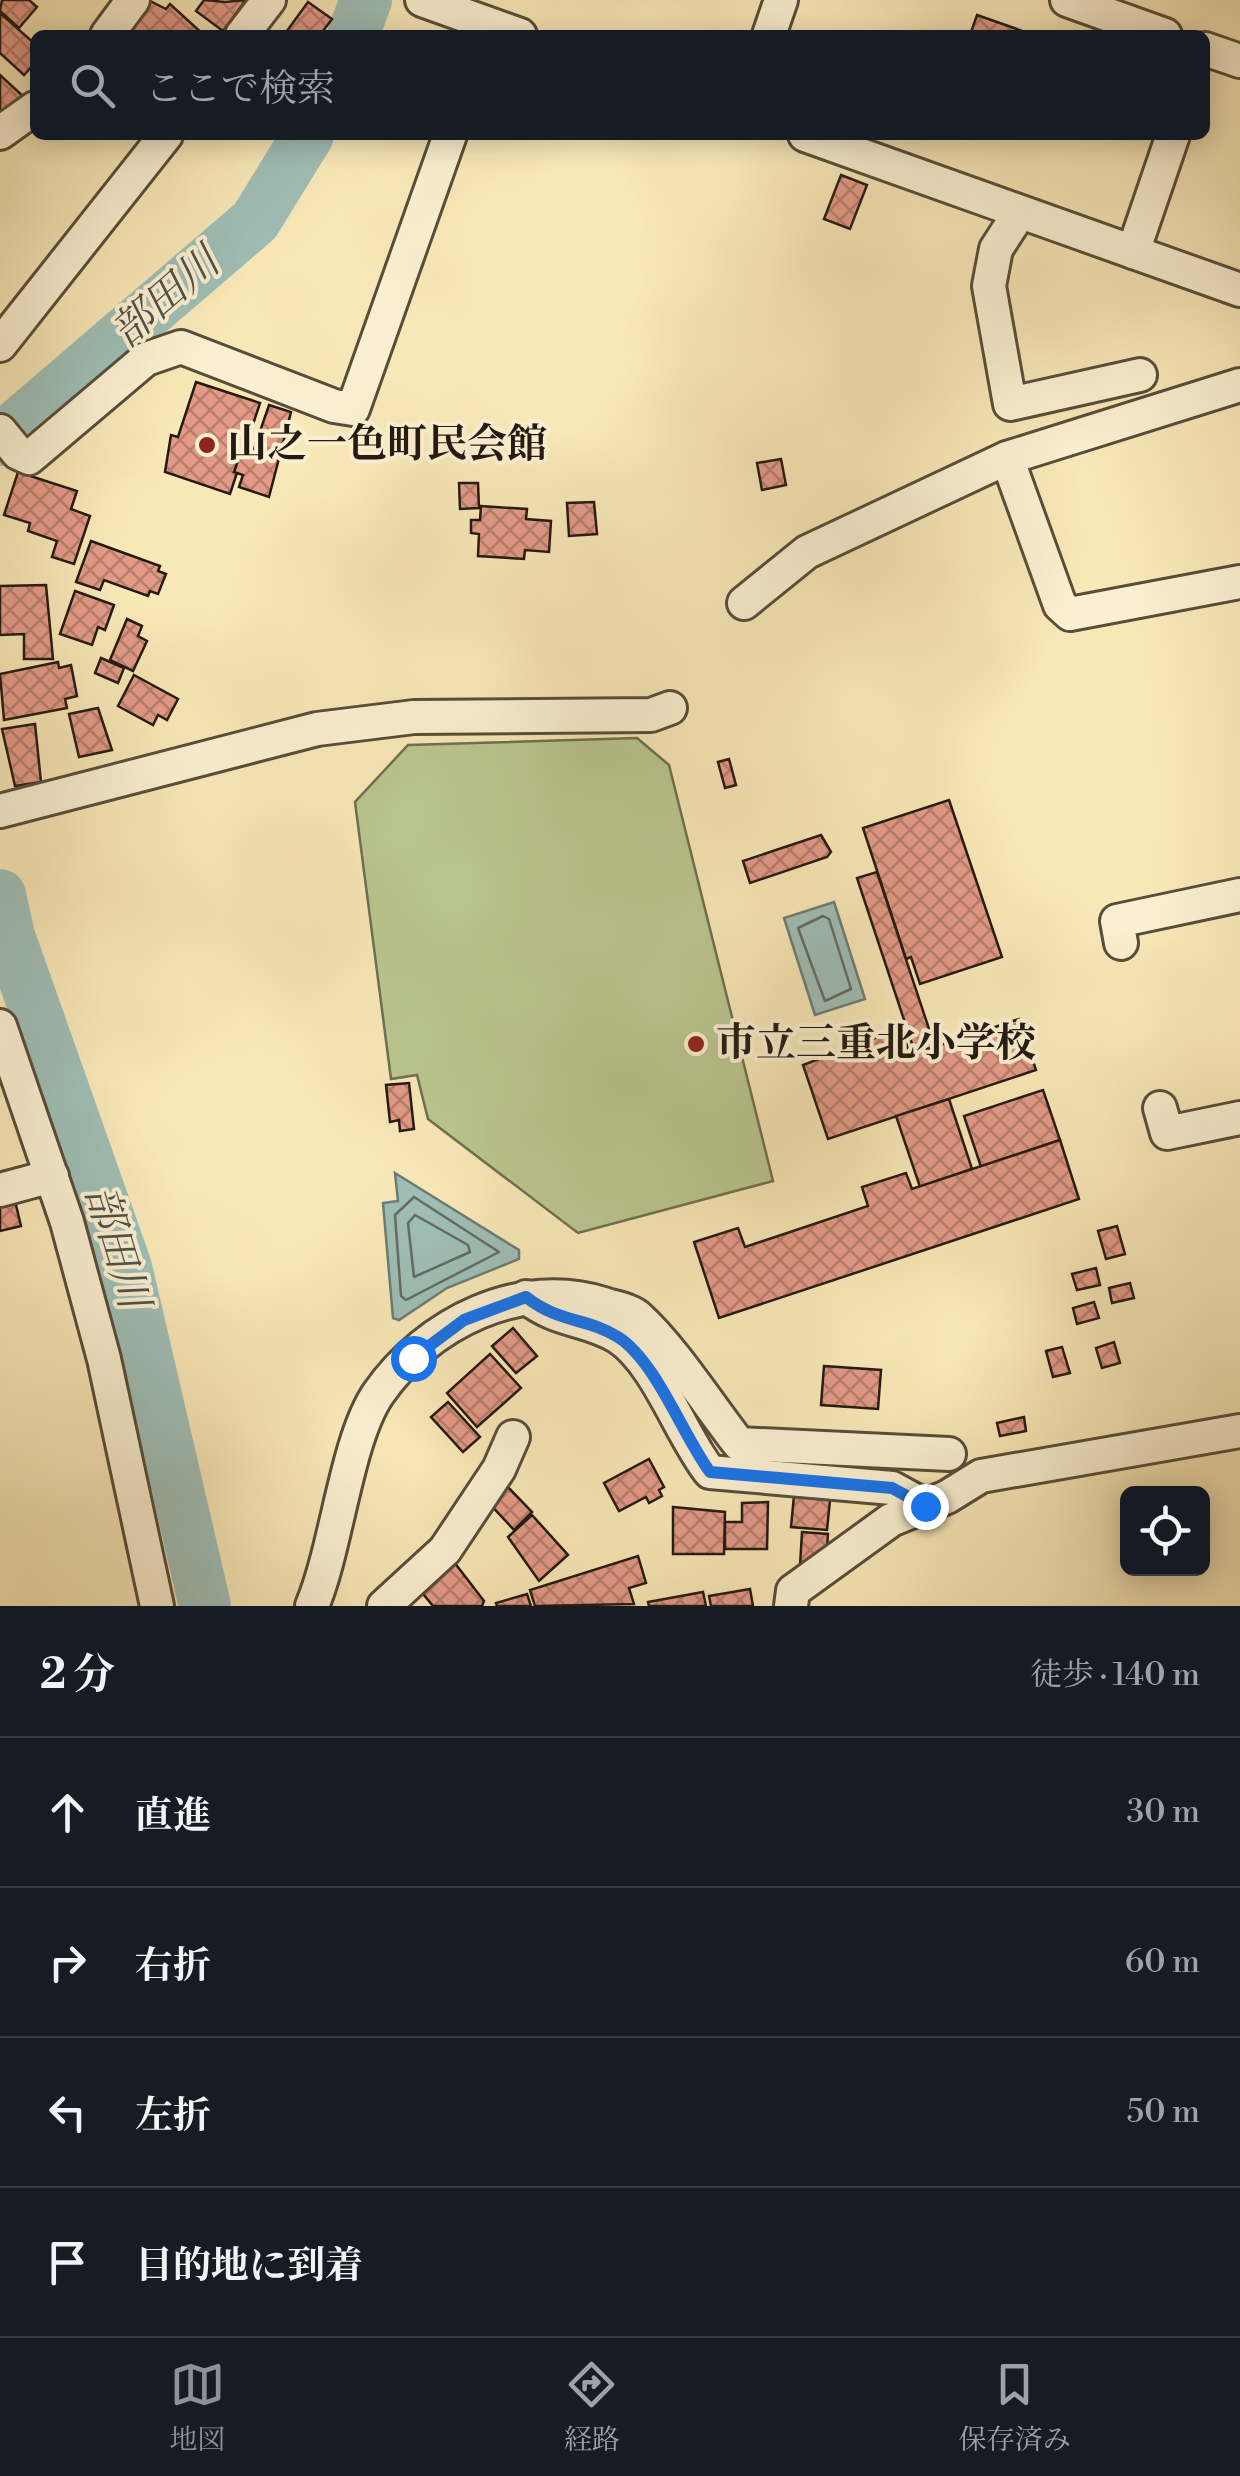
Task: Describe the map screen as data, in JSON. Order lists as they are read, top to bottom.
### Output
{
  "water": ["部田川"],
  "places": ["山之一色町民会館", "市立三重北小学校"],
  "page": {
    "search": "ここで検索",
    "heading": ["2 分", "徒歩 · 140 m"],
    "list": [
      ["直進", "30 m"],
      ["右折", "60 m"],
      ["左折", "50 m"],
      "目的地に到着"
    ],
    "nav": ["地図", "経路", "保存済み"]
  }
}
